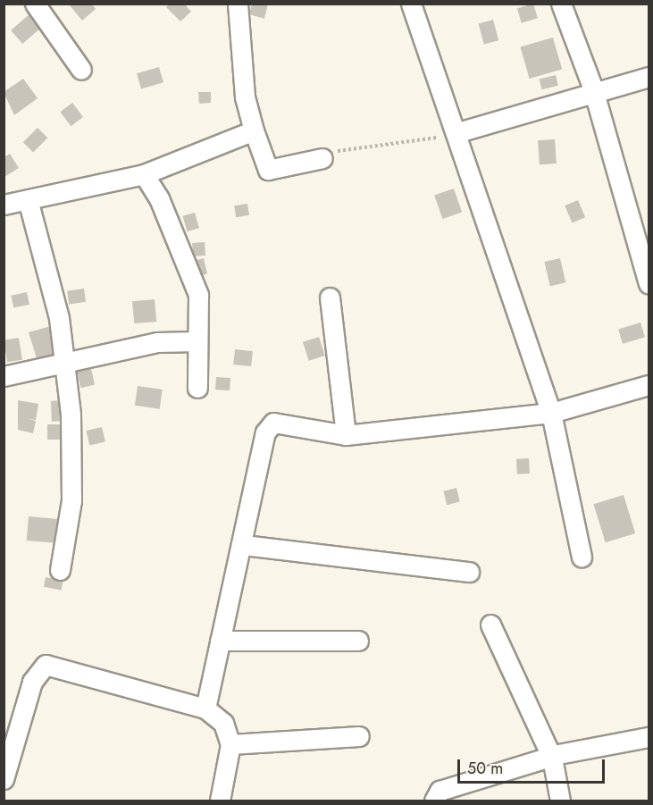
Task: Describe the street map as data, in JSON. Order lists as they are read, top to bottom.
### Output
{
  "scale_bar": "50 m"
}
